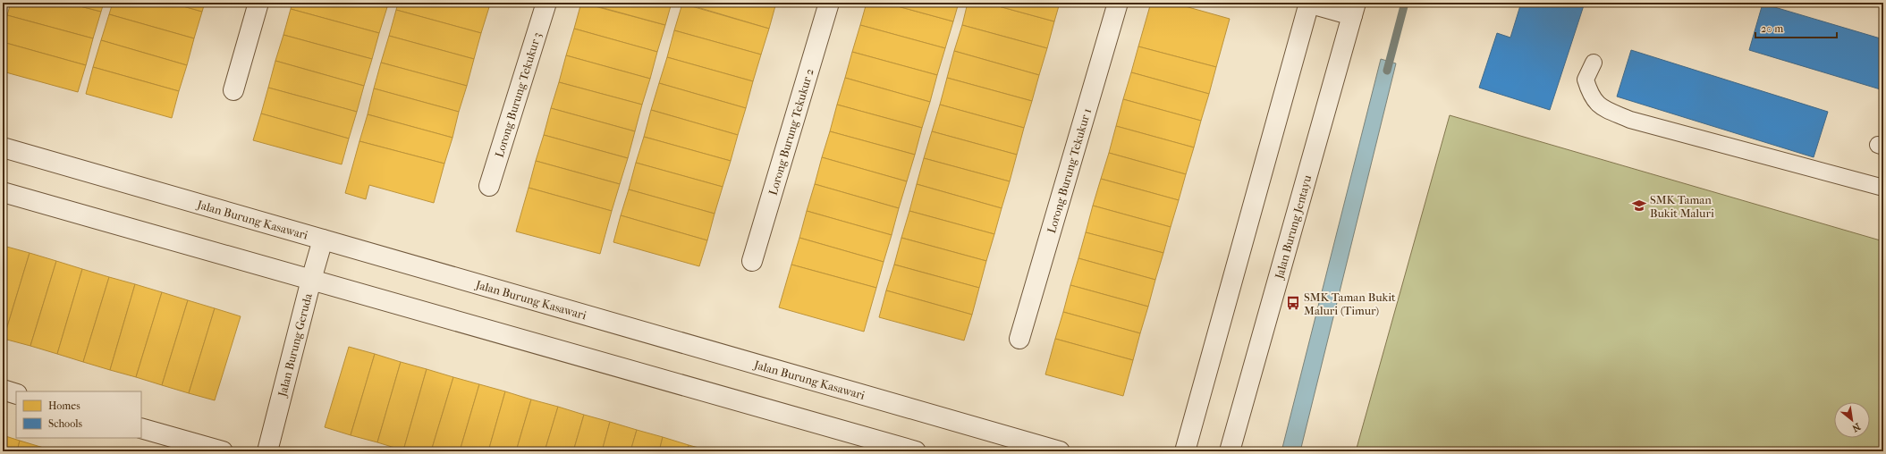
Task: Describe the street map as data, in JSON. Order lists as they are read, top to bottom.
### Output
{
  "streets": {
    "street": [
      "Lorong Burung Tekukur 3",
      "Lorong Burung Tekukur 2",
      "Lorong Burung Tekukur 1",
      "Jalan Burung Kasawari",
      "Jalan Burung Jentayu",
      "Jalan Burung Geruda"
    ]
  },
  "crossings": [
    ["Jalan Burung Kasawari", "Jalan Burung Geruda"]
  ],
  "places": {
    "school or university": ["SMK Taman Bukit Maluri"],
    "bus stop": ["SMK Taman Bukit Maluri (Timur)"]
  },
  "legend": ["Homes", "Schools"],
  "scale_bar": "20 m",
  "north": "bottom right"
}
